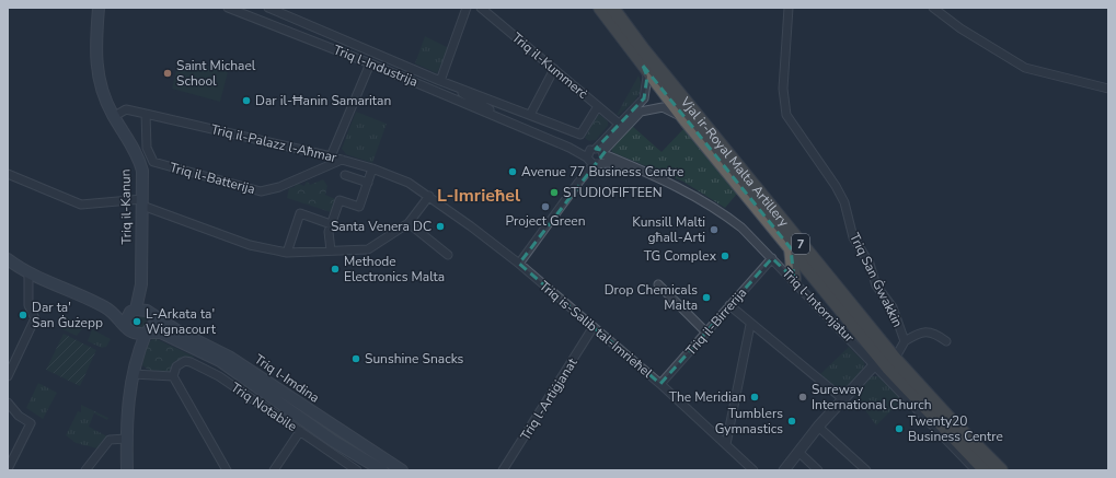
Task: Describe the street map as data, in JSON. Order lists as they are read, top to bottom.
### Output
{
  "streets": {
    "highway": ["Vjal ir-Royal Malta Artillery", "7"],
    "main road": ["Triq il-Kanun", "Triq l-Imdina"],
    "street": [
      "Triq l-Industrija",
      "Triq il-Kummerċ",
      "Triq il-Palazz l-Aħmar",
      "Triq il-Batterija",
      "Triq San Ġwakkin",
      "Triq l-Intornjatur",
      "Triq il-Birrerija",
      "Triq is-Salib tal-Imrieħel",
      "Triq l-Artiġjanat",
      "Triq Notabile"
    ]
  },
  "crossings": [
    ["Triq l-Industrija", "Triq il-Kummerċ"],
    ["Triq l-Industrija", "Triq l-Intornjatur"],
    ["Triq il-Palazz l-Aħmar", "Triq il-Batterija"],
    ["Triq il-Palazz l-Aħmar", "Triq il-Kanun"],
    ["Triq il-Palazz l-Aħmar", "Triq is-Salib tal-Imrieħel"],
    ["Vjal ir-Royal Malta Artillery", "Triq San Ġwakkin"],
    ["Triq il-Kanun", "Triq l-Imdina"],
    ["Triq l-Intornjatur", "Triq il-Birrerija"],
    ["Triq il-Birrerija", "Triq is-Salib tal-Imrieħel"],
    ["Triq is-Salib tal-Imrieħel", "Triq l-Artiġjanat"]
  ],
  "districts": ["L-Imrieħel"],
  "places": [
    "Saint Michael School",
    "Dar il-Ħanin Samaritan",
    "Avenue 77 Business Centre",
    "STUDIOFIFTEEN",
    "Project Green",
    "Santa Venera DC",
    "Kunsill Malti għall-Arti",
    "TG Complex",
    "Methode Electronics Malta",
    "Drop Chemicals Malta",
    "Dar ta' San Ġużepp",
    "L-Arkata ta' Wignacourt",
    "Sunshine Snacks",
    "The Meridian",
    "Sureway International Church",
    "Tumblers Gymnastics",
    "Twenty20 Business Centre"
  ]
}
